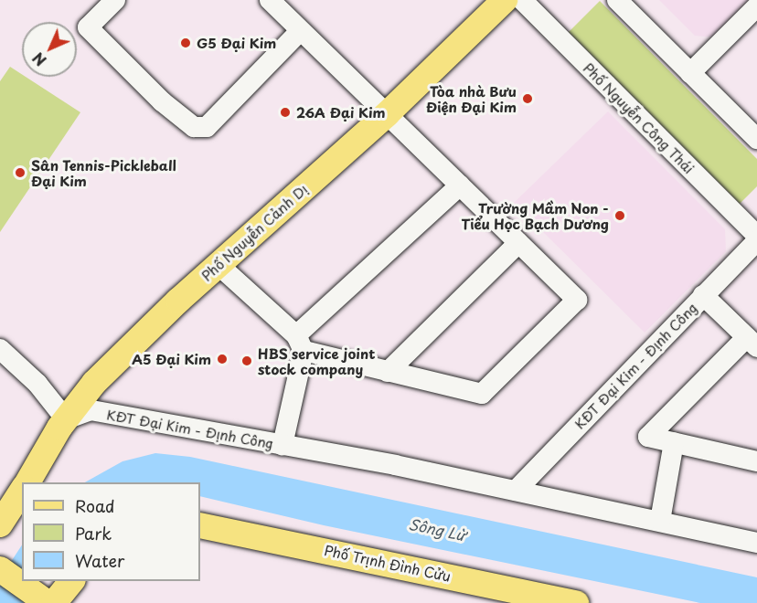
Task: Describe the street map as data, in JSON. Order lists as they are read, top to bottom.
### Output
{
  "streets": {
    "main road": ["Phố Nguyễn Cảnh Dị", "Phố Trịnh Đình Cửu"],
    "street": ["Phố Nguyễn Công Thái", "KĐT Đại Kim - Định Công"]
  },
  "crossings": [
    ["Phố Nguyễn Cảnh Dị", "KĐT Đại Kim - Định Công"]
  ],
  "water": ["Sông Lừ"],
  "places": [
    "G5 Đại Kim",
    "Tòa nhà Bưu Điện Đại Kim",
    "26A Đại Kim",
    "Sân Tennis-Pickleball Đại Kim",
    "Trường Mầm Non - Tiểu Học Bạch Dương",
    "A5 Đại Kim",
    "HBS service joint stock company"
  ],
  "legend": ["Road", "Park", "Water"],
  "north": "bottom left"
}
